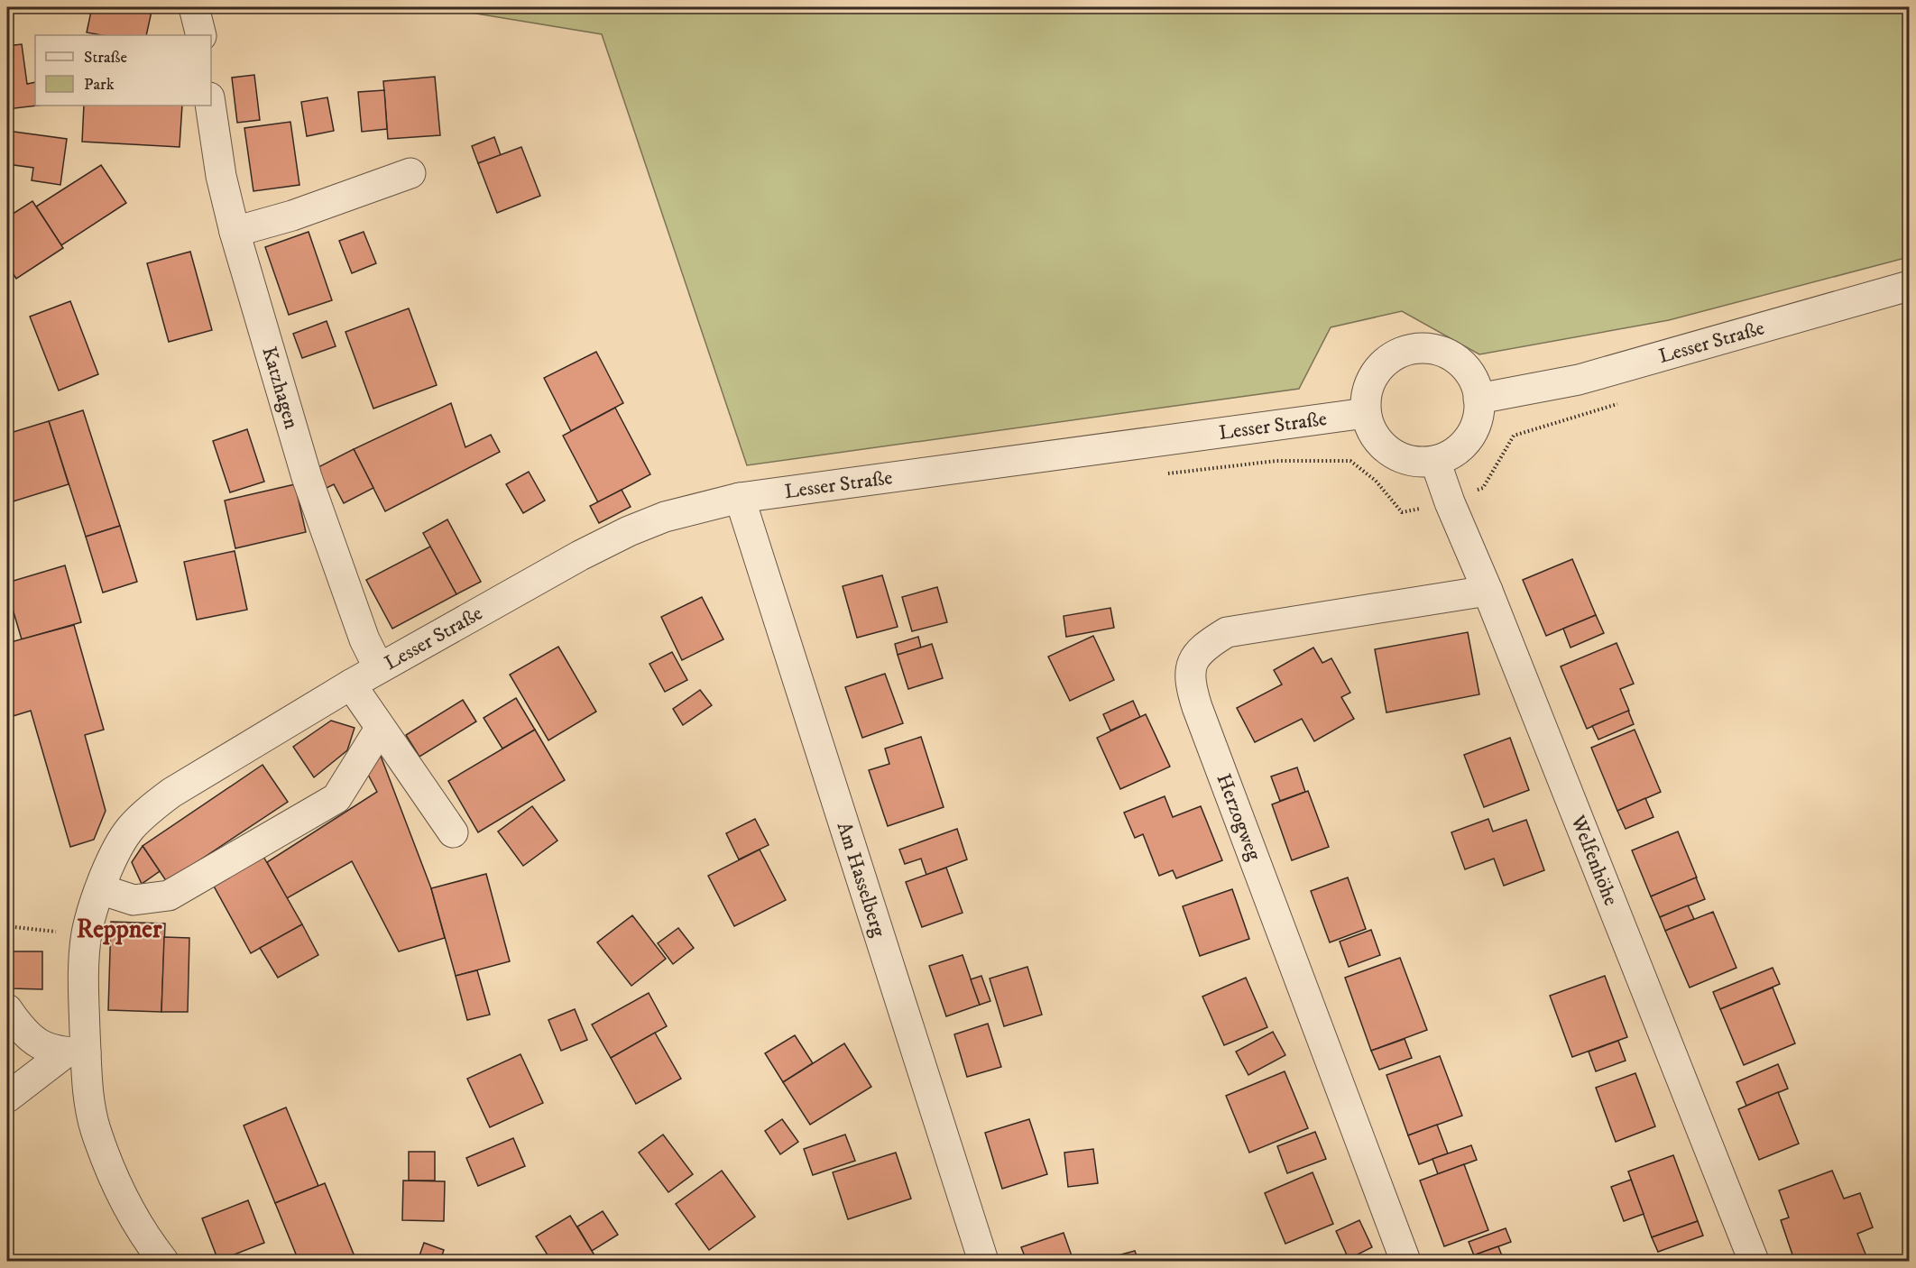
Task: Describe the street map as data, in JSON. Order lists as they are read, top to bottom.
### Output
{
  "streets": {
    "street": [
      "Lesser Straße",
      "Katzhagen",
      "Herzogweg",
      "Welfenhöhe",
      "Am Hasselberg"
    ]
  },
  "crossings": [
    ["Lesser Straße", "Katzhagen"],
    ["Lesser Straße", "Welfenhöhe"],
    ["Lesser Straße", "Am Hasselberg"],
    ["Herzogweg", "Welfenhöhe"]
  ],
  "districts": ["Reppner"],
  "legend": ["Straße", "Park"]
}
